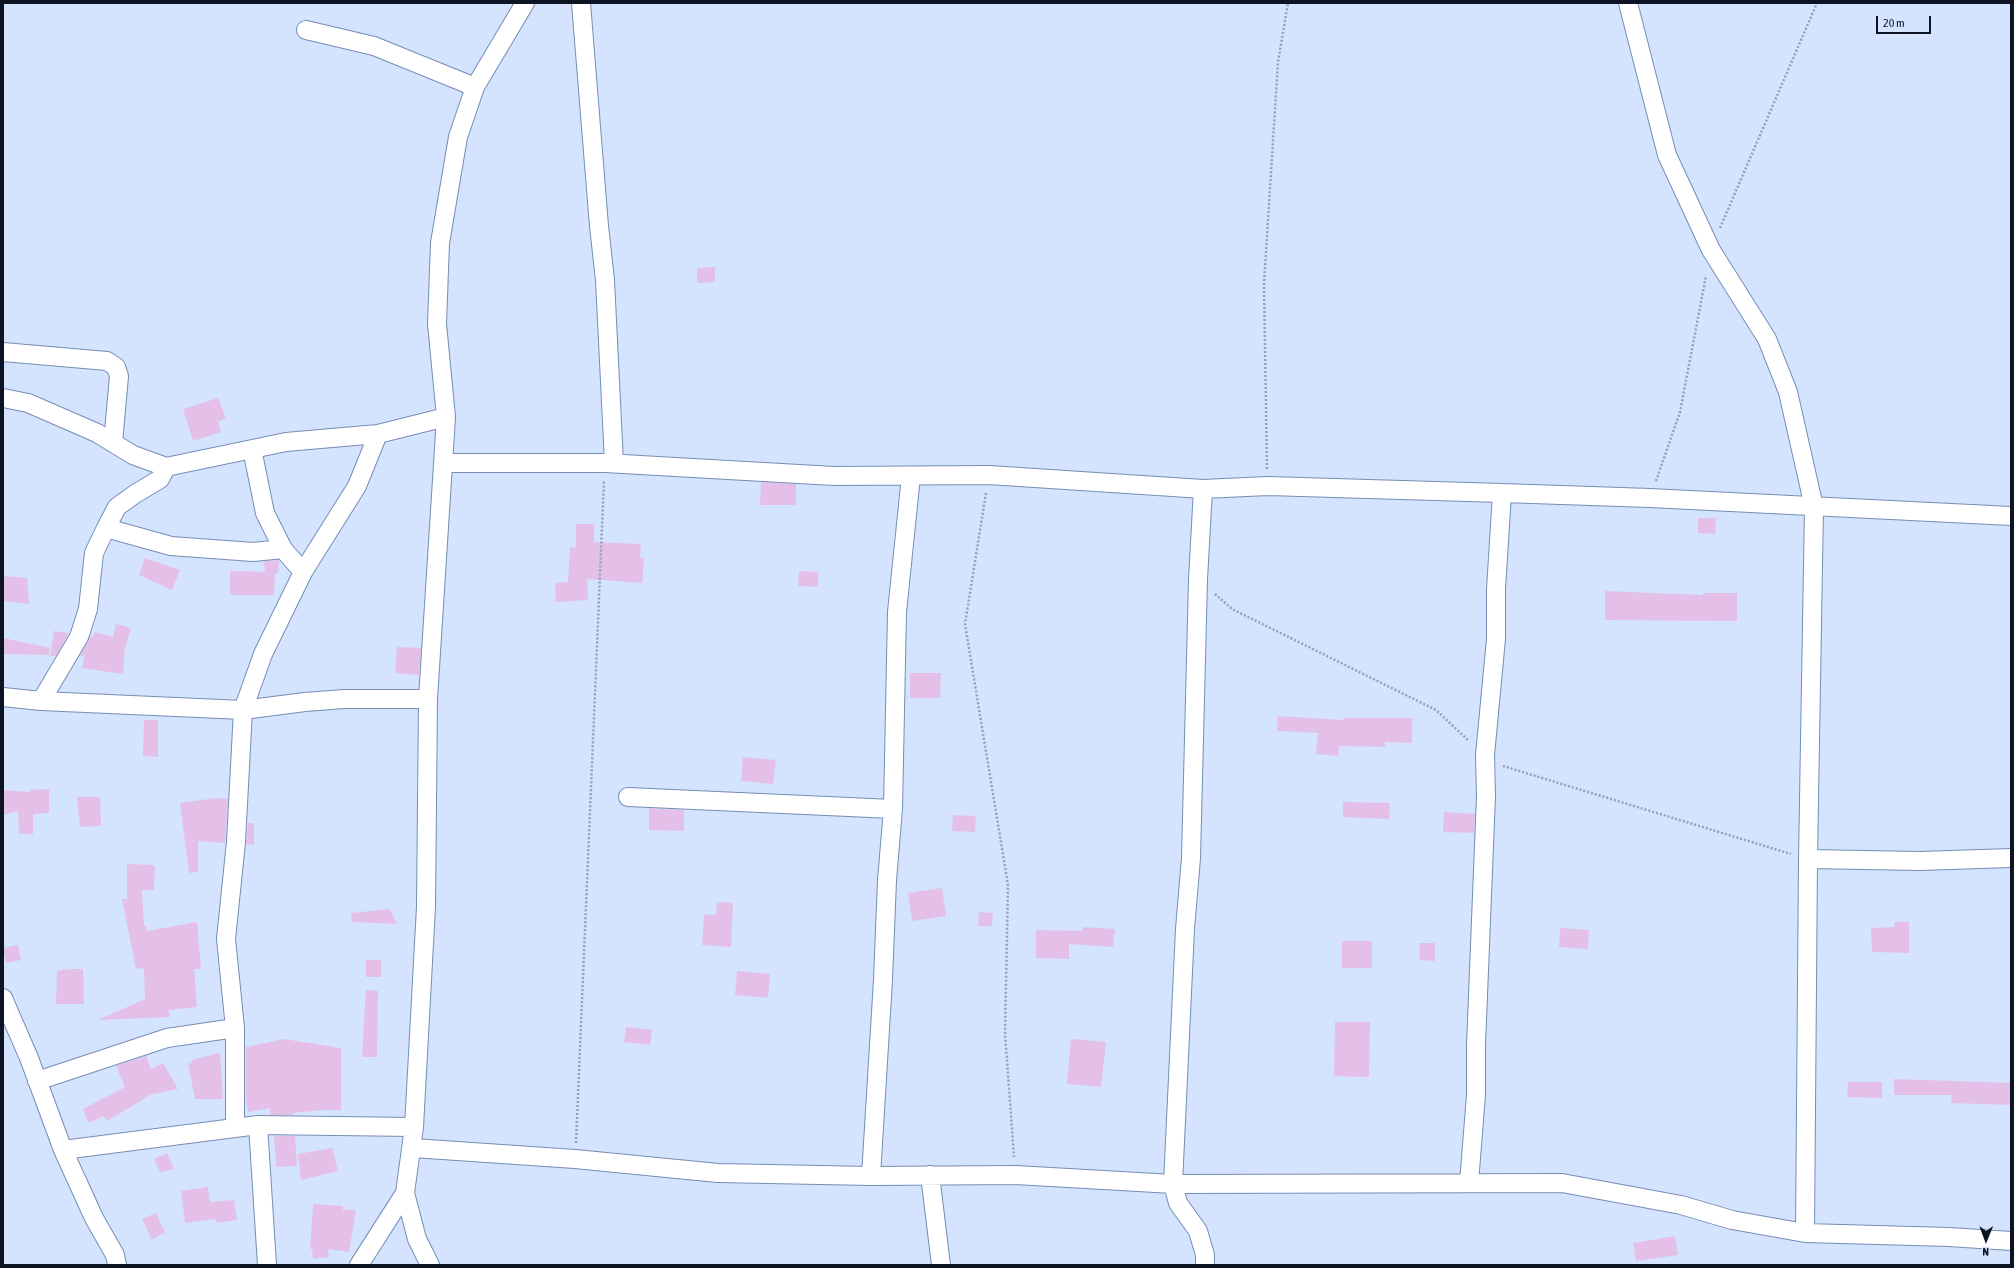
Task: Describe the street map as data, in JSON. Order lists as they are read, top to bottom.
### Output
{
  "scale_bar": "20 m",
  "north": "bottom"
}
